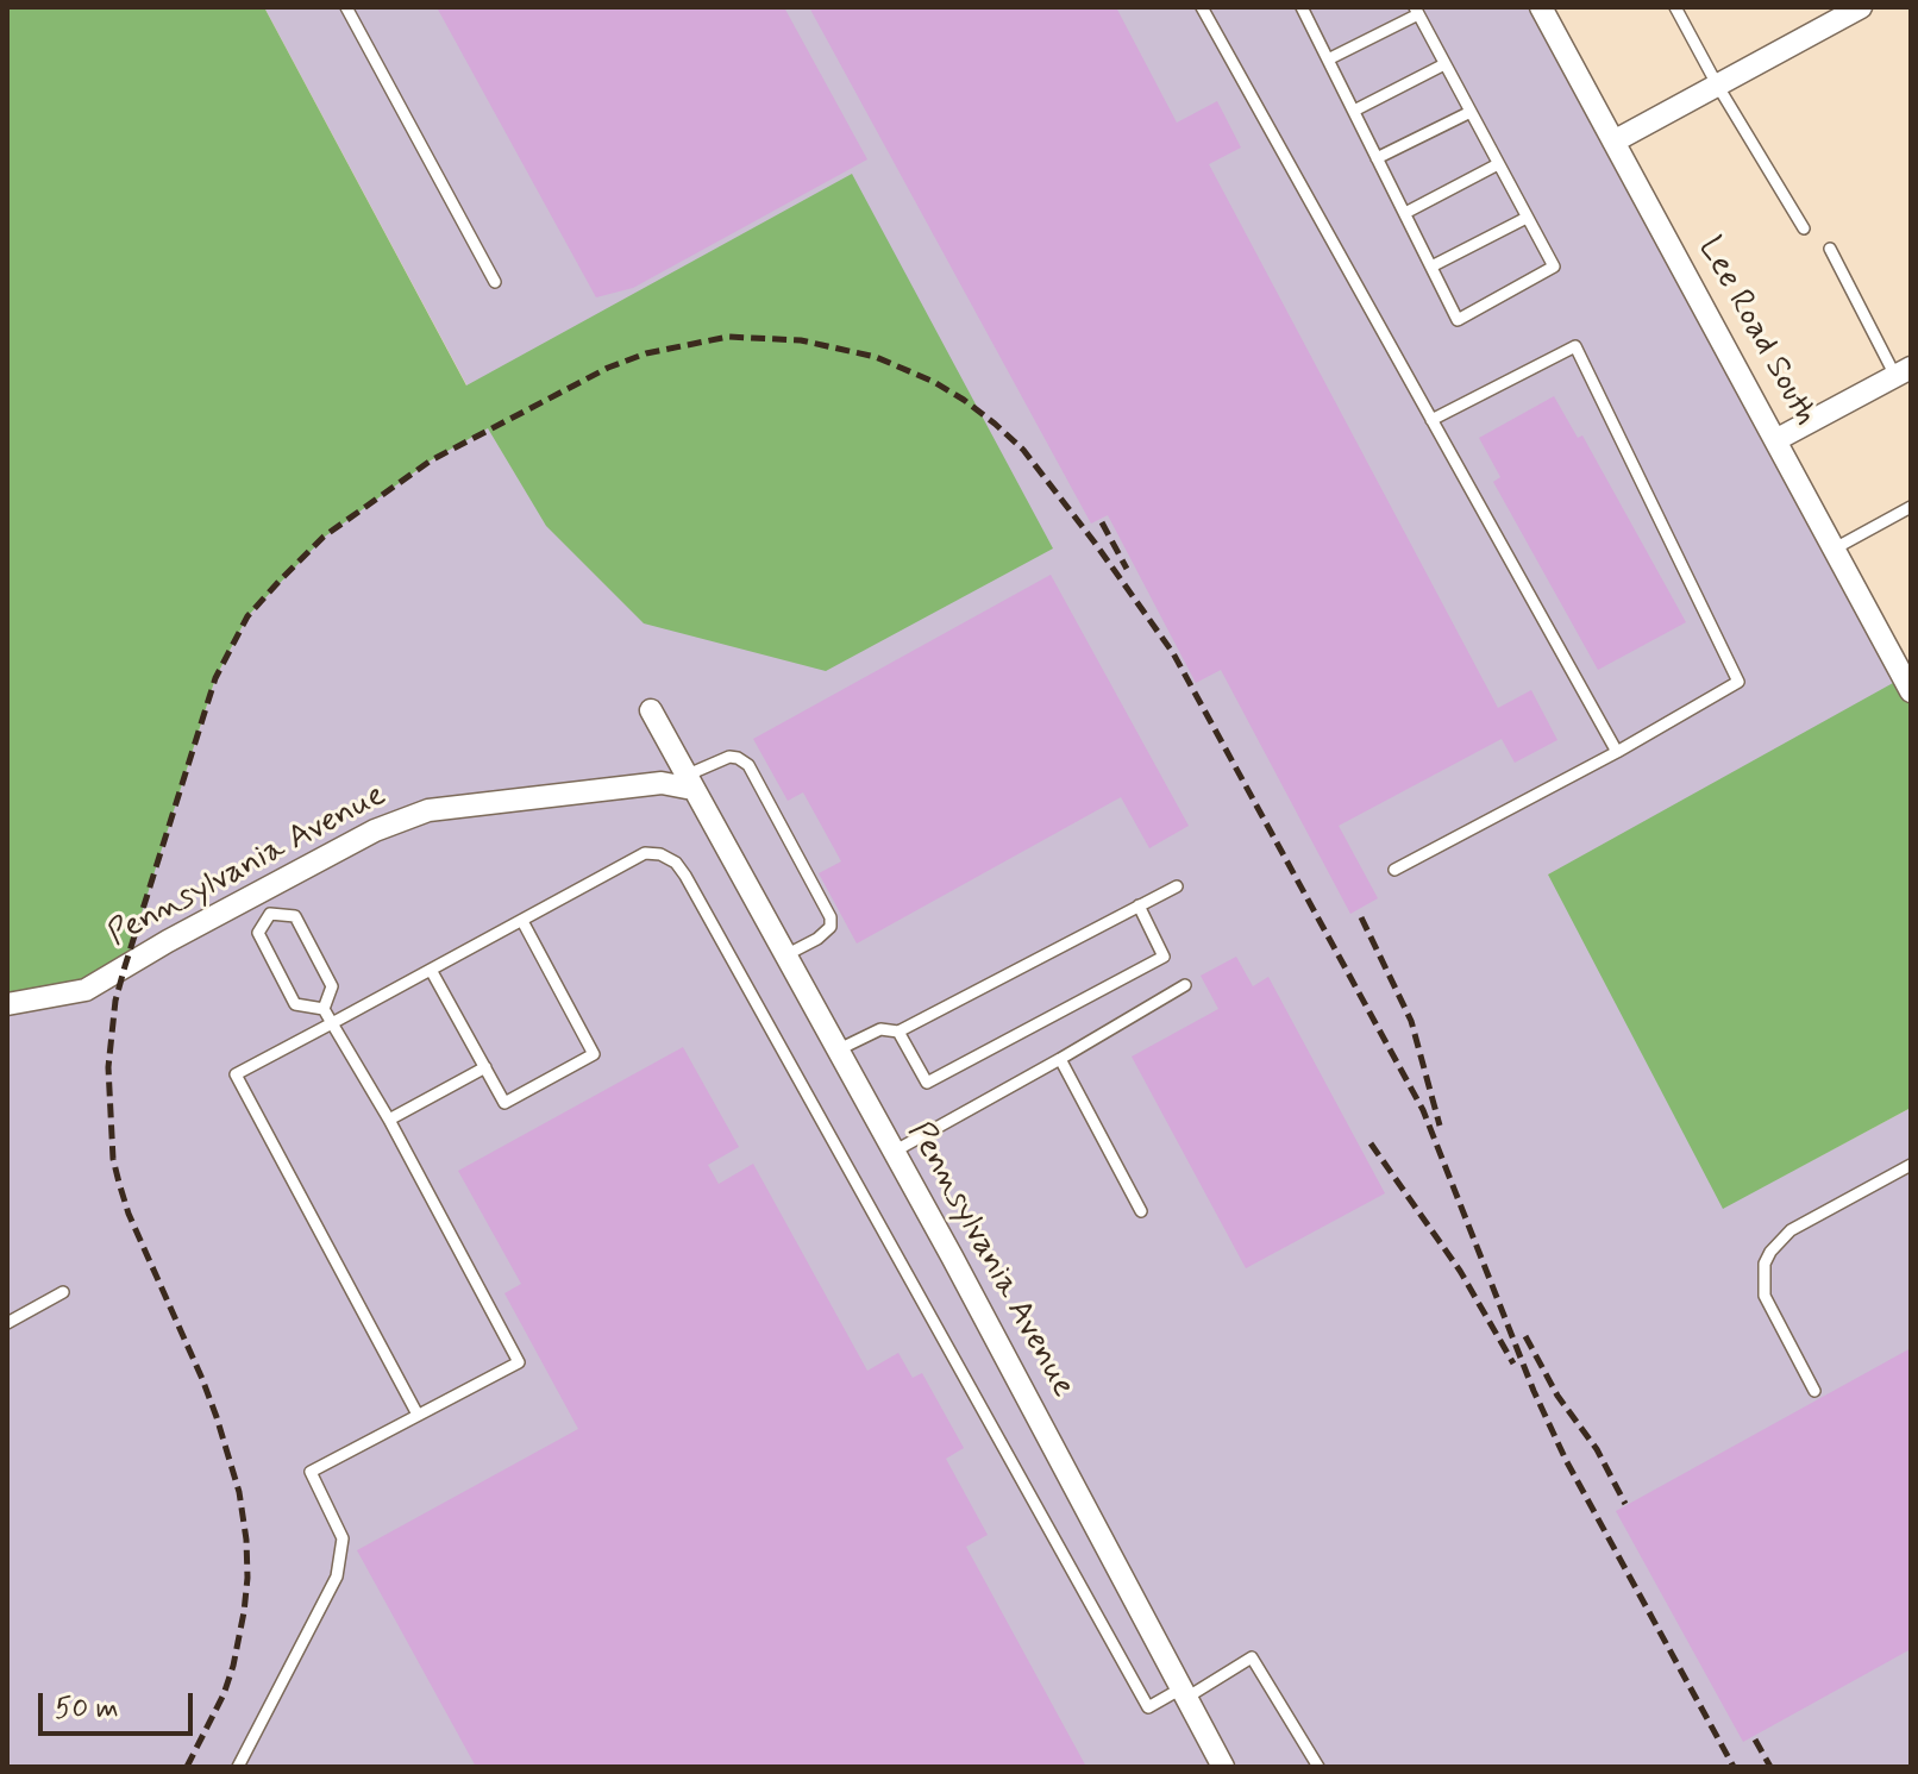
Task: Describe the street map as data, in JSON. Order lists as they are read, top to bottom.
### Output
{
  "streets": {
    "street": ["Lee Road South", "Pennsylvania Avenue"]
  },
  "scale_bar": "50 m"
}
